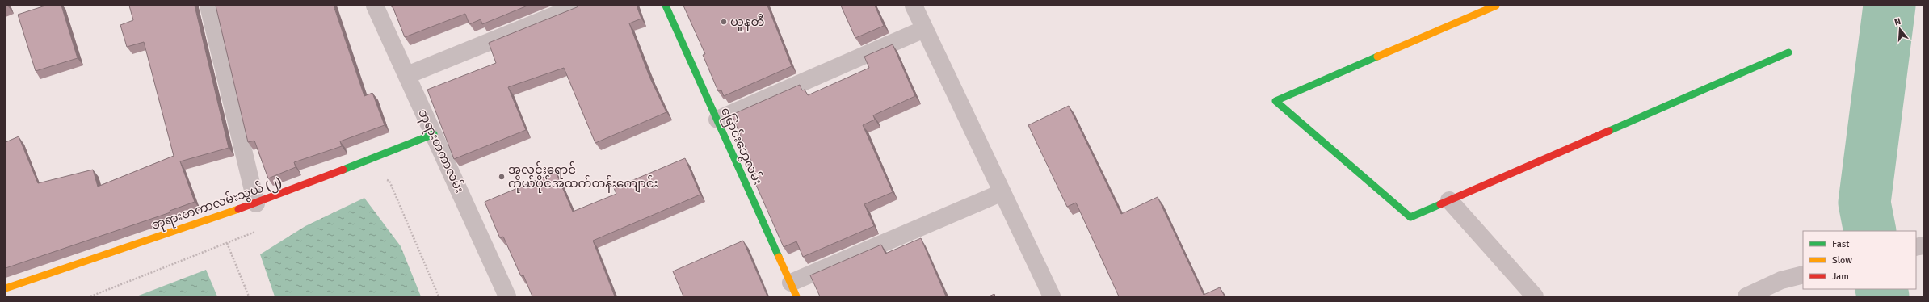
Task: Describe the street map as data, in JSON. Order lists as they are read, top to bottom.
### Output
{
  "streets": {
    "street": ["မြောင်းဘွေလမ်း", "ဘုရားတကာလမ်း", "ဘုရားတကာလမ်းသွယ် (၂)"]
  },
  "crossings": [
    ["ဘုရားတကာလမ်း", "ဘုရားတကာလမ်းသွယ် (၂)"]
  ],
  "places": ["ယူနတီ", "အလင်းရောင် ကိုယ်ပိုင်အထက်တန်းကျောင်း"],
  "legend": ["Fast", "Slow", "Jam"],
  "north": "top"
}
